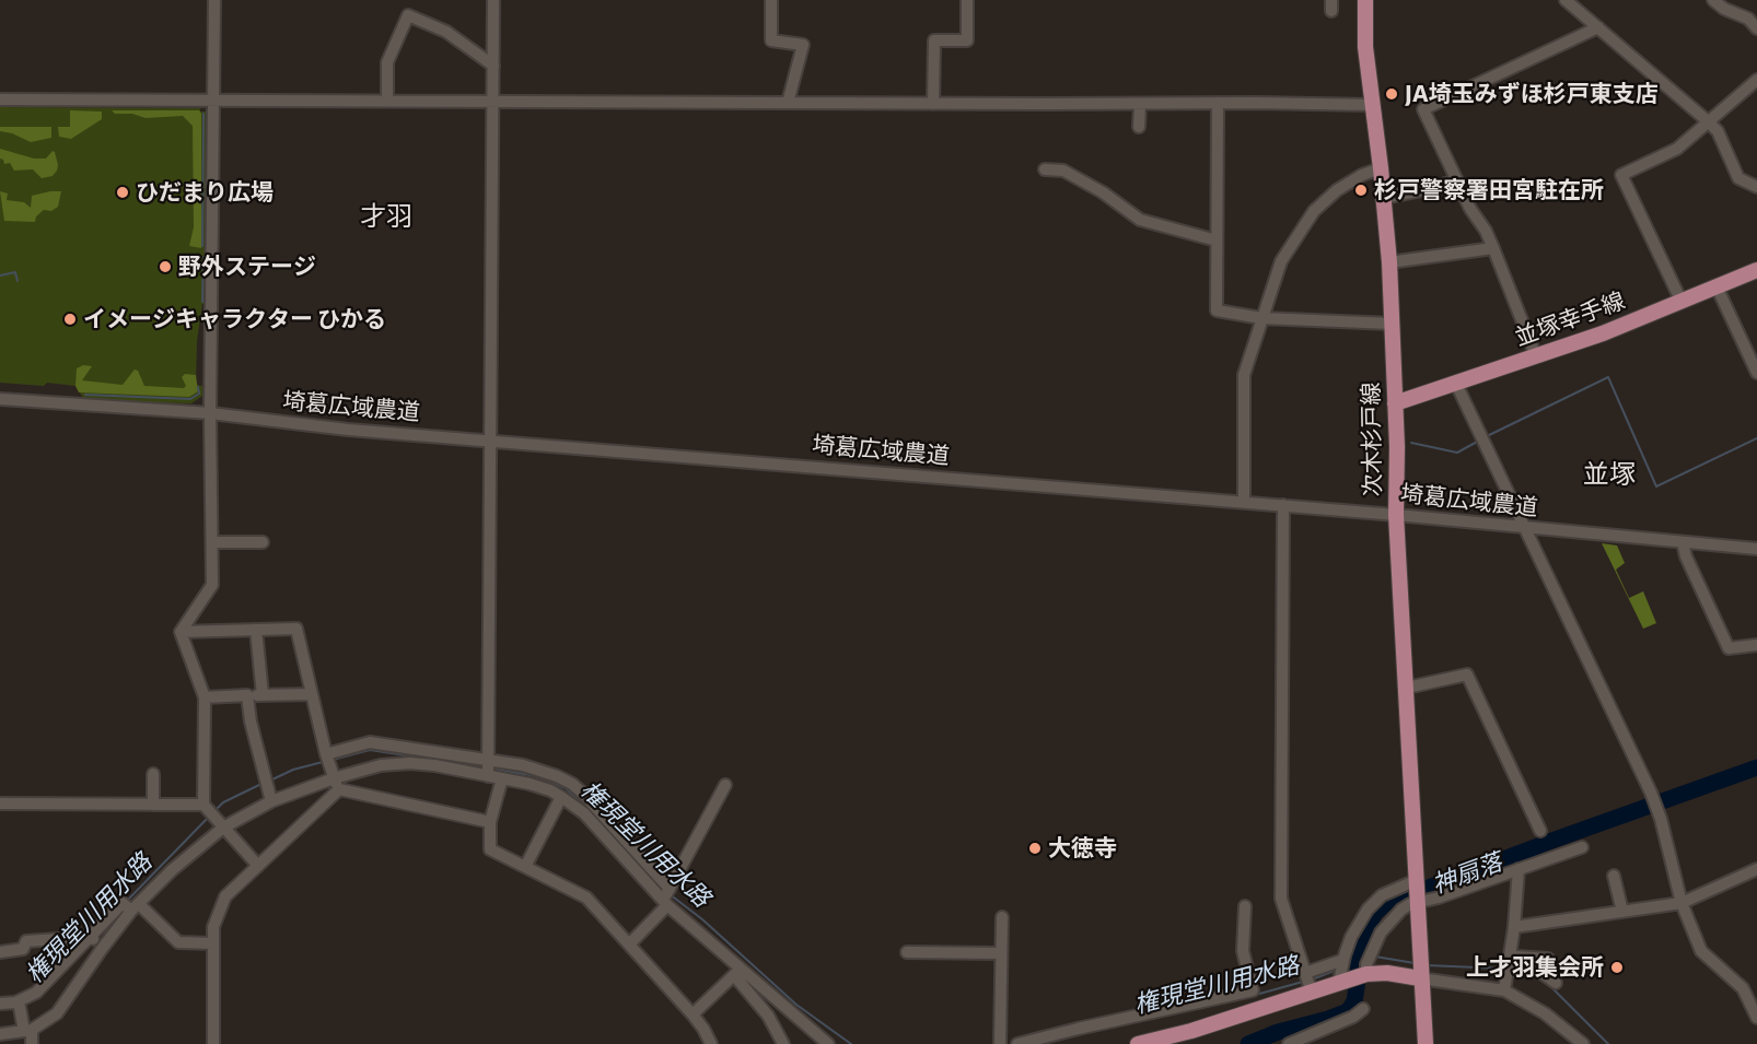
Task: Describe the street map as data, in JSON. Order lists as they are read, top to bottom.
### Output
{
  "streets": {
    "main road": ["並塚幸手線", "次木杉戸線"],
    "street": ["埼葛広域農道"]
  },
  "crossings": [
    ["並塚幸手線", "次木杉戸線"],
    ["埼葛広域農道", "次木杉戸線"]
  ],
  "districts": ["才羽", "並塚"],
  "water": ["権現堂川用水路", "神扇落"],
  "places": [
    "JA埼玉みずほ杉戸東支店",
    "杉戸警察署田宮駐在所",
    "ひだまり広場",
    "野外ステージ",
    "イメージキャラクター ひかる",
    "大徳寺",
    "上才羽集会所"
  ]
}
